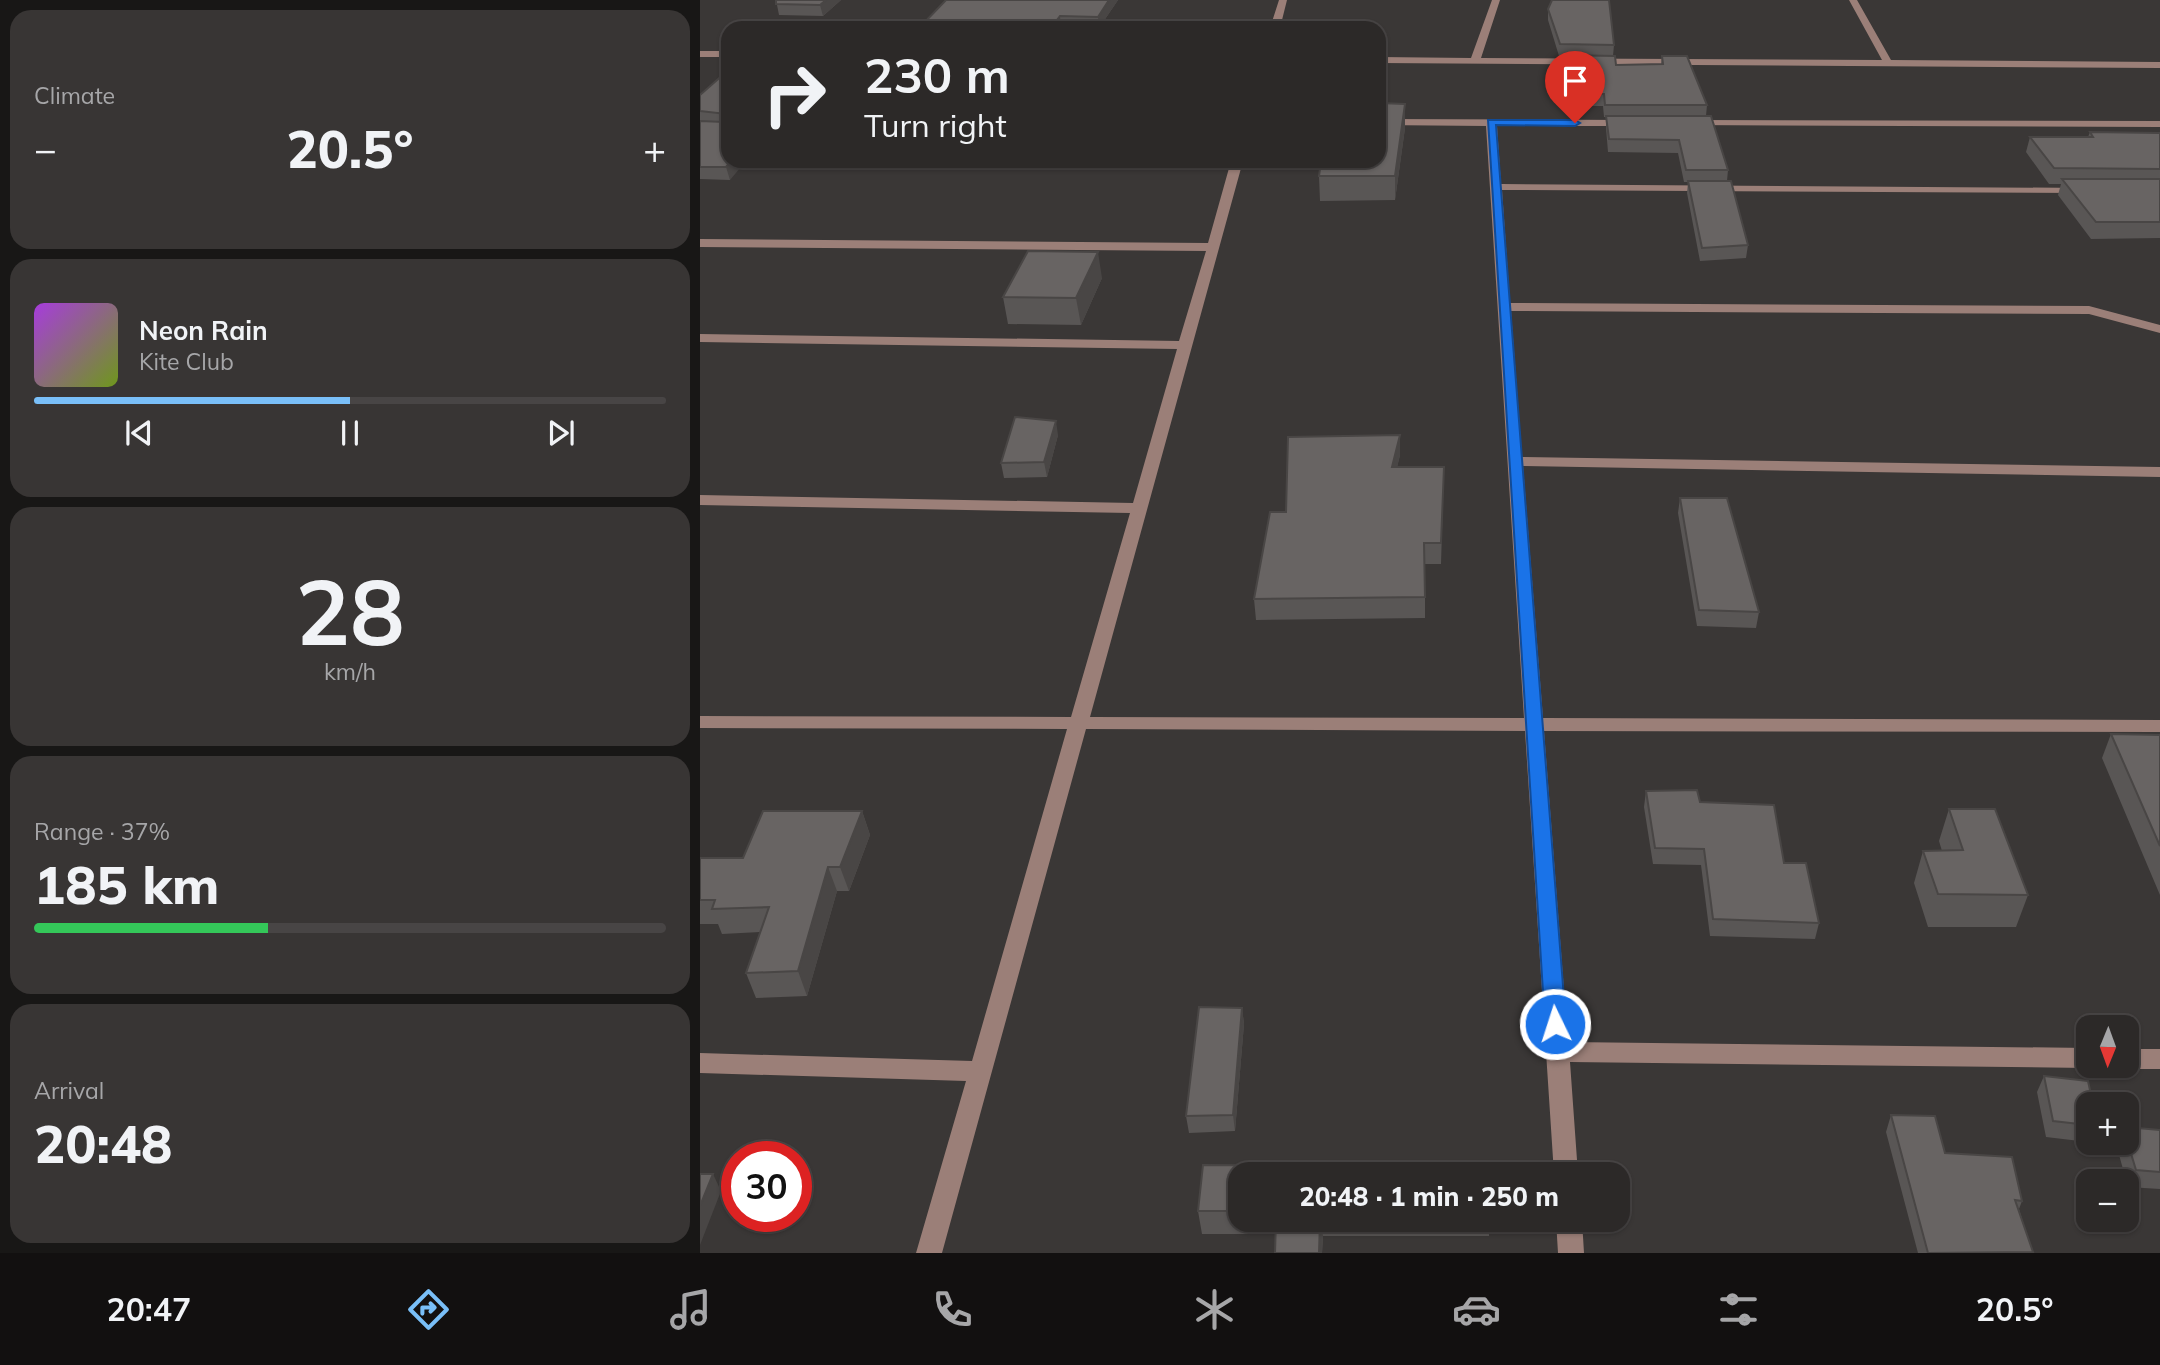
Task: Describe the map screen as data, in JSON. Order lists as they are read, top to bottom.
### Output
{
  "north": "bottom",
  "page": {
    "tile": [
      "Climate",
      ["28", "km/h"],
      ["Range · 37%", "185 km"],
      ["Arrival", "20:48"]
    ],
    "turn": ["230 m", "Turn right"],
    "heat": ["−", "20.5°", "+"],
    "song": ["Neon Rain", "Kite Club"],
    "map_buttons": ["+", "−"],
    "limit": "30",
    "trip": "20:48 · 1 min · 250 m",
    "tabs": ["20:47", "20.5°"]
  }
}
